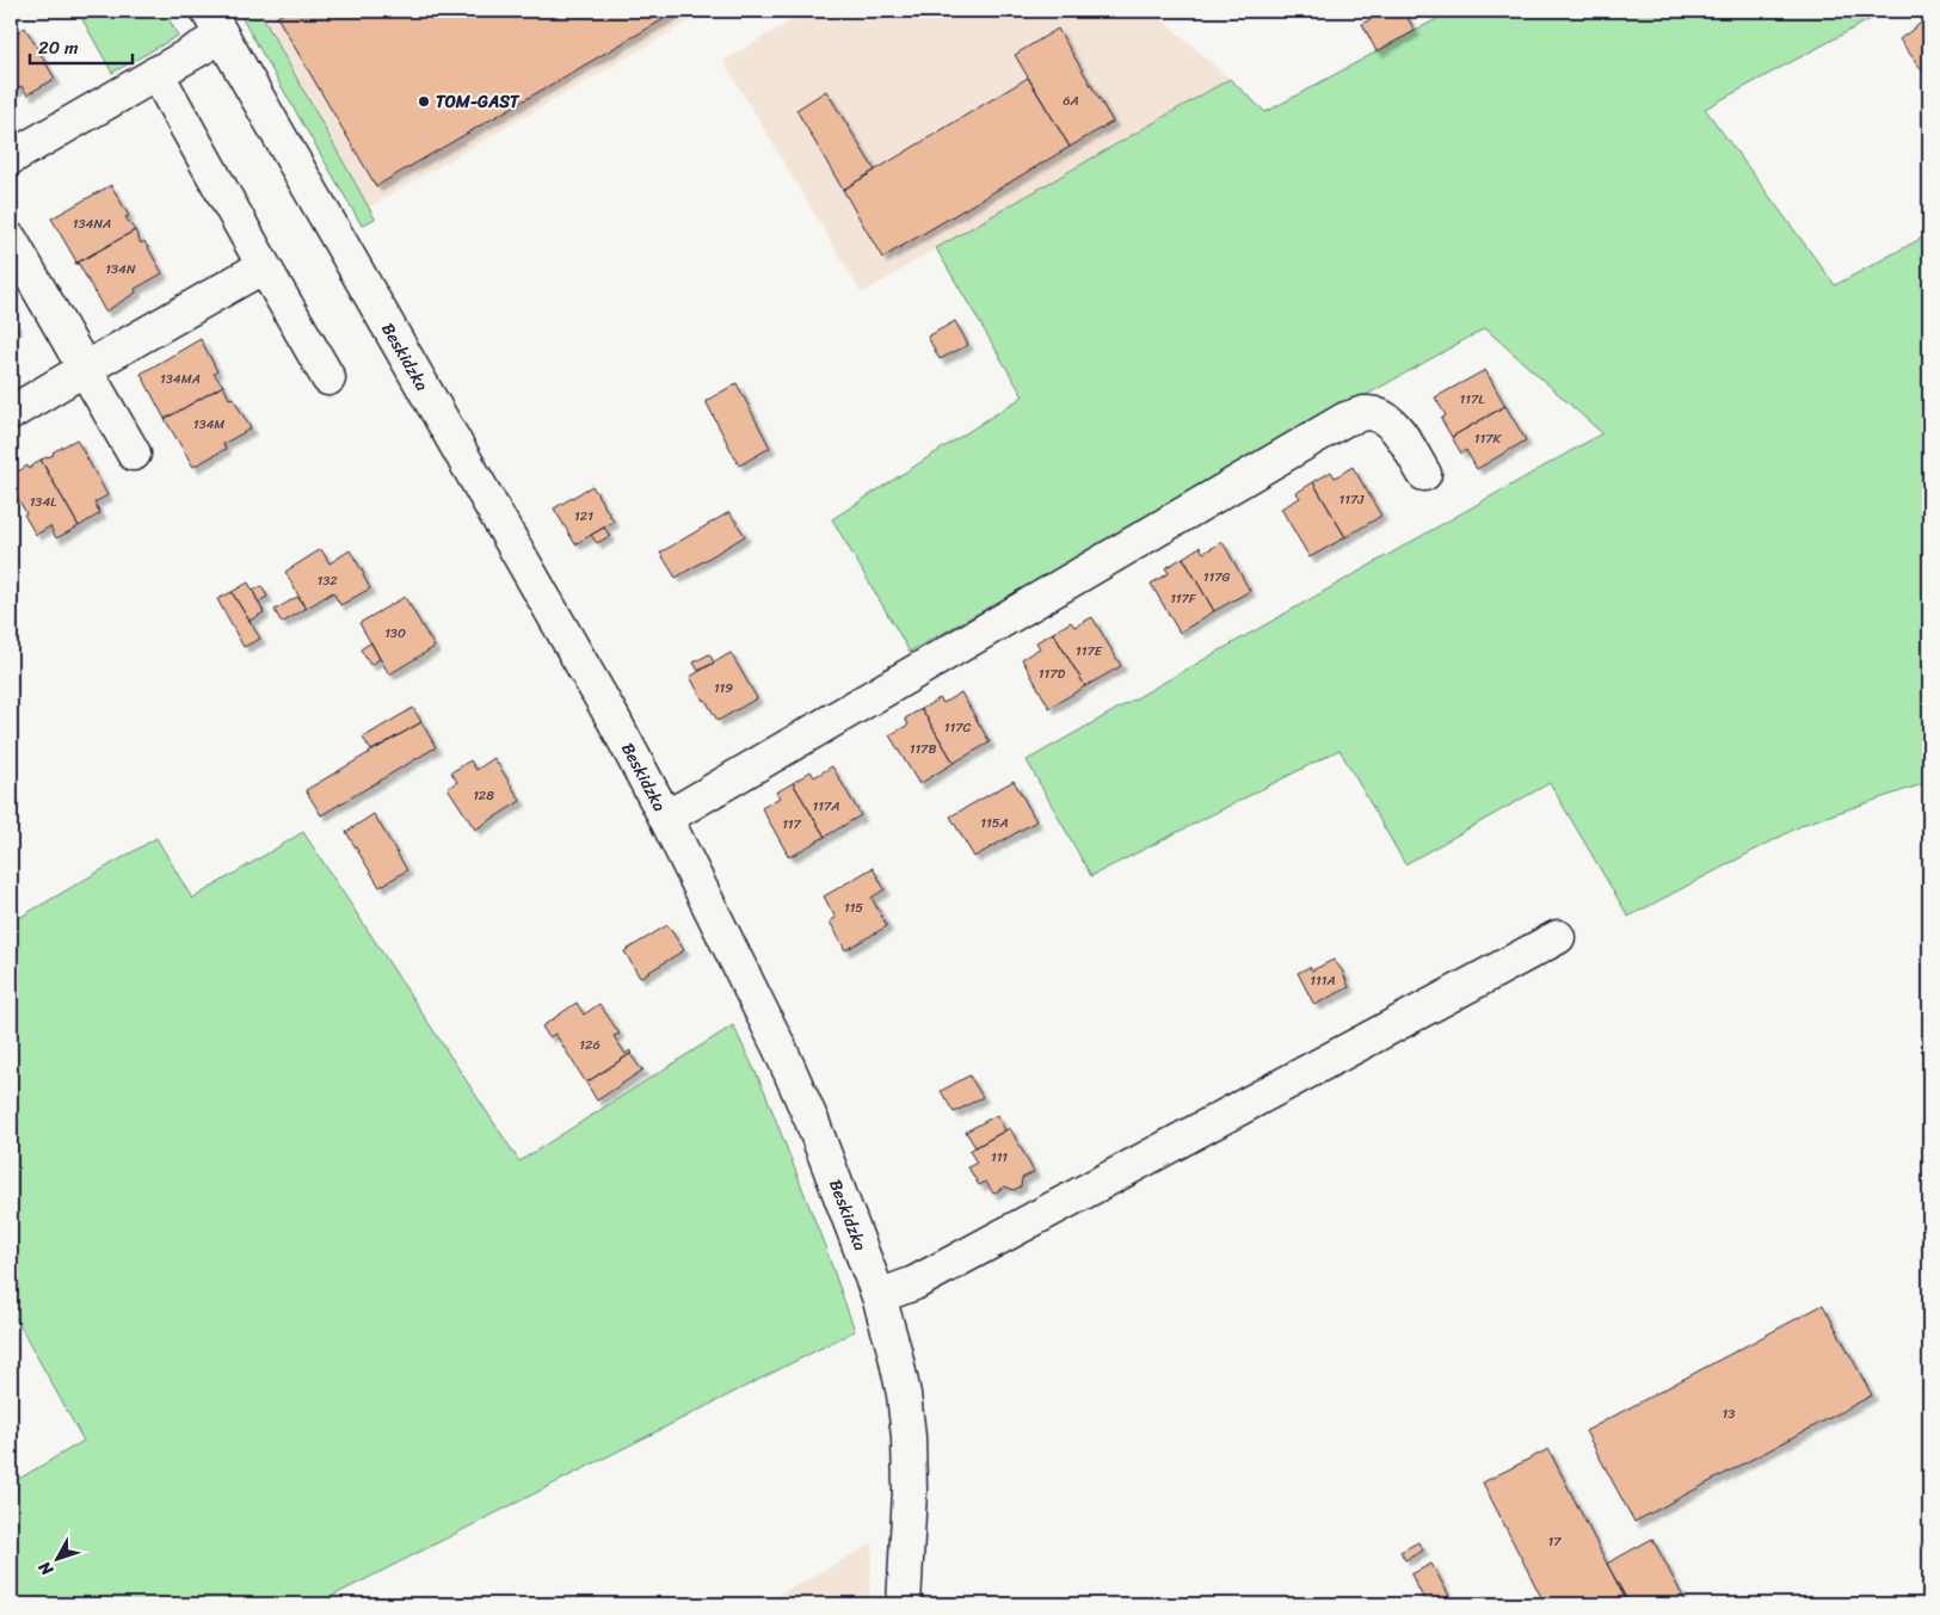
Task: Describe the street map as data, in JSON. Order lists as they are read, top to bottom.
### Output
{
  "streets": {
    "street": ["Beskidzka"]
  },
  "places": ["TOM-GAST"],
  "house_numbers": [
    "6A",
    "134NA",
    "134N",
    "134MA",
    "117L",
    "134M",
    "117K",
    "117J",
    "134L",
    "121",
    "117G",
    "132",
    "117F",
    "130",
    "117E",
    "117D",
    "119",
    "117C",
    "117B",
    "128",
    "117A",
    "115A",
    "117",
    "115",
    "111A",
    "126",
    "111",
    "13",
    "17"
  ],
  "scale_bar": "20 m",
  "north": "bottom left"
}
